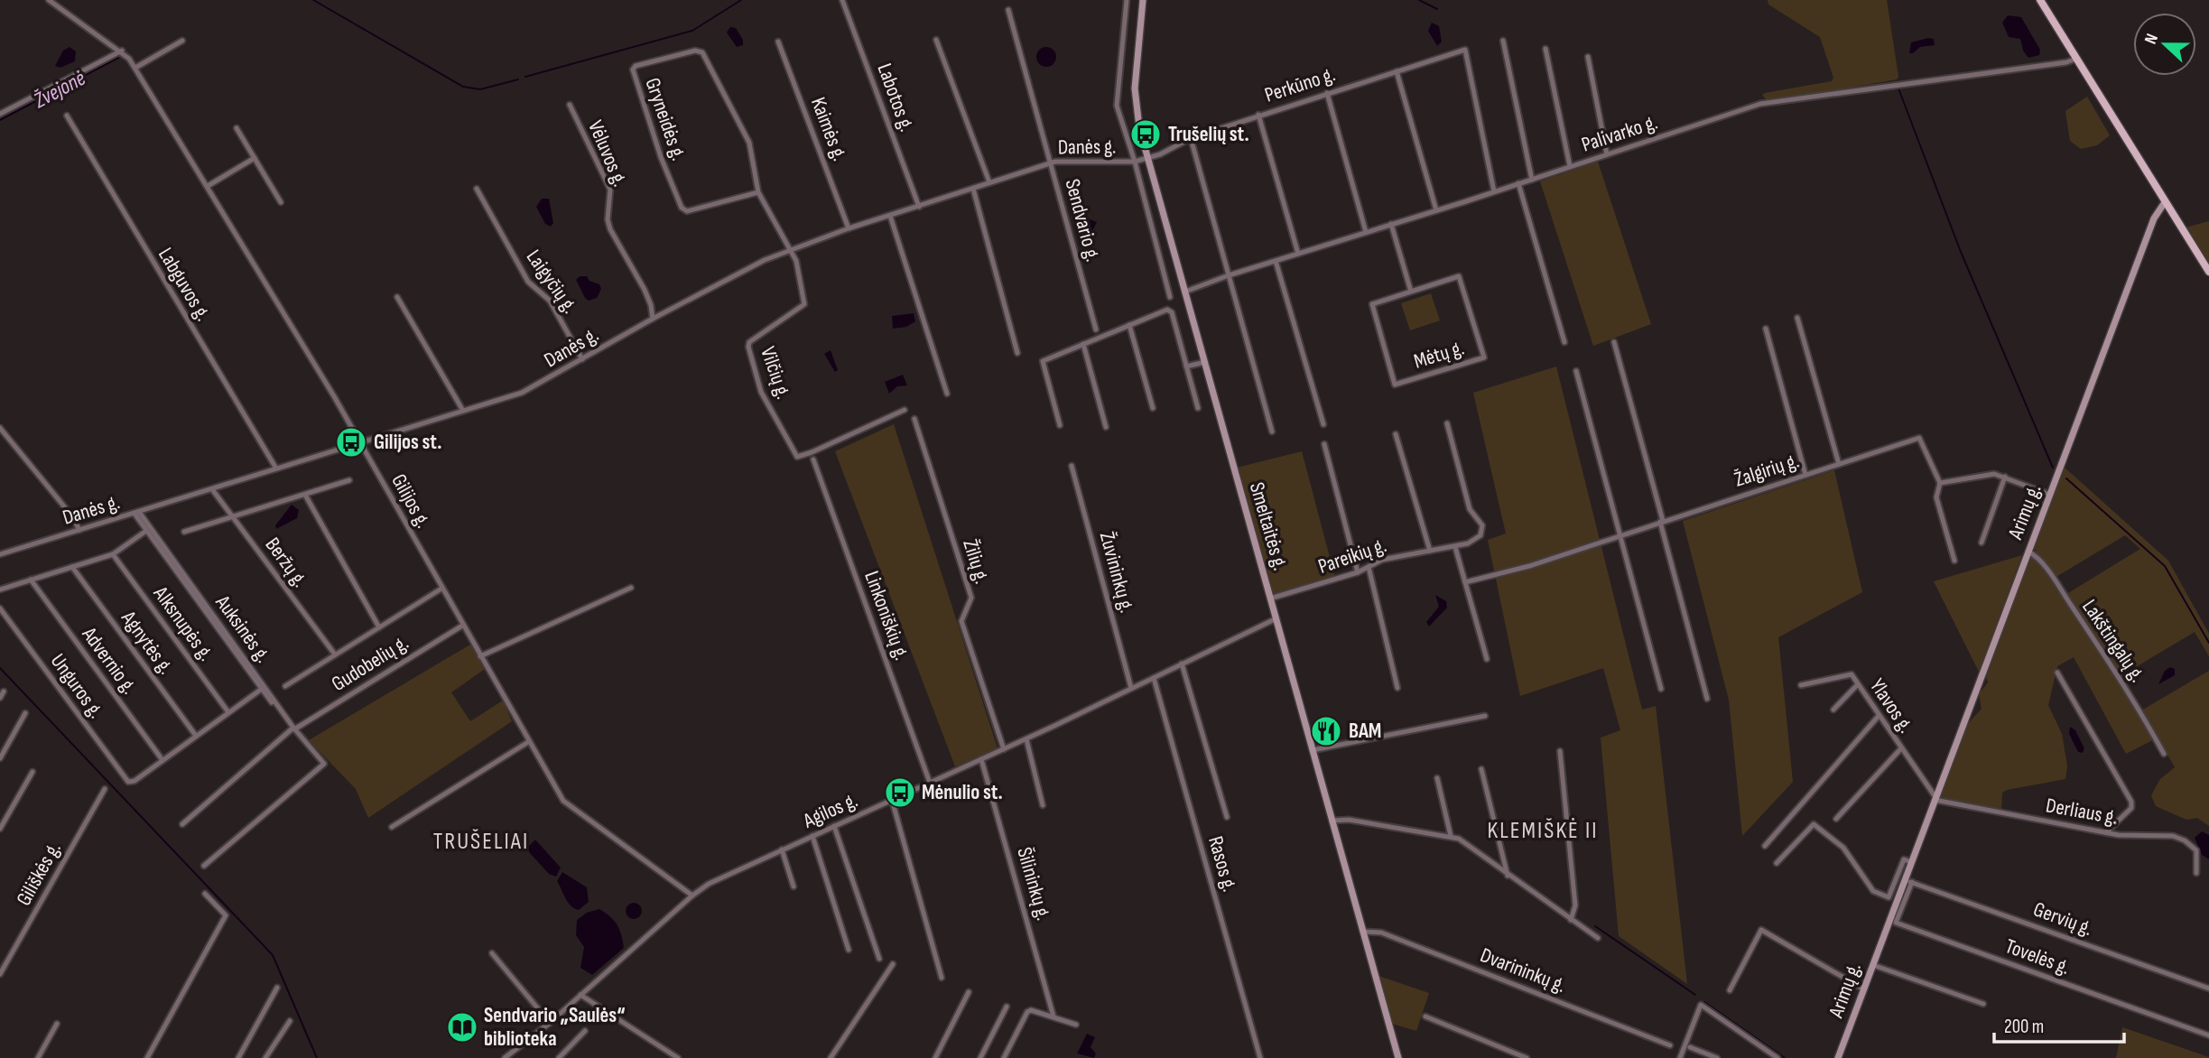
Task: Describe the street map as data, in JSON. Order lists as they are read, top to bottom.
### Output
{
  "streets": {
    "main road": ["Arimų g.", "Smeltaitės g."],
    "street": [
      "Perkūno g.",
      "Labotos g.",
      "Gryneidės g.",
      "Kaimės g.",
      "Palivarko g.",
      "Danės g.",
      "Vėluvos g.",
      "Sendvario g.",
      "Laigyčių g.",
      "Labguvos g.",
      "Mėtų g.",
      "Vilčių g.",
      "Žalgirių g.",
      "Gilijos g.",
      "Pareikių g.",
      "Žilių g.",
      "Beržų g.",
      "Žuvininkų g.",
      "Linkoniškių g.",
      "Alksnupės g.",
      "Auksinės g.",
      "Lakštingalų g.",
      "Agnytės g.",
      "Advernio g.",
      "Gudobelių g.",
      "Unguros g.",
      "Ylavos g.",
      "Agilos g.",
      "Derliaus g.",
      "Rasos g.",
      "Giliškės g.",
      "Šilininkų g.",
      "Gervių g.",
      "Tovelės g.",
      "Dvarininkų g."
    ]
  },
  "crossings": [
    ["Perkūno g.", "Palivarko g."],
    ["Perkūno g.", "Danės g."],
    ["Perkūno g.", "Smeltaitės g."],
    ["Labotos g.", "Danės g."],
    ["Gryneidės g.", "Danės g."],
    ["Gryneidės g.", "Vilčių g."],
    ["Kaimės g.", "Danės g."],
    ["Palivarko g.", "Smeltaitės g."],
    ["Danės g.", "Vėluvos g."],
    ["Danės g.", "Sendvario g."],
    ["Danės g.", "Laigyčių g."],
    ["Danės g.", "Labguvos g."],
    ["Danės g.", "Vilčių g."],
    ["Danės g.", "Gilijos g."],
    ["Danės g.", "Smeltaitės g."],
    ["Danės g.", "Beržų g."],
    ["Danės g.", "Auksinės g."],
    ["Gilijos g.", "Gudobelių g."],
    ["Gilijos g.", "Agilos g."],
    ["Arimų g.", "Lakštingalų g."],
    ["Arimų g.", "Ylavos g."],
    ["Arimų g.", "Derliaus g."],
    ["Arimų g.", "Gervių g."],
    ["Arimų g.", "Tovelės g."],
    ["Smeltaitės g.", "Pareikių g."],
    ["Smeltaitės g.", "Agilos g."],
    ["Smeltaitės g.", "Dvarininkų g."],
    ["Žilių g.", "Agilos g."],
    ["Žuvininkų g.", "Agilos g."],
    ["Linkoniškių g.", "Agilos g."],
    ["Auksinės g.", "Gudobelių g."],
    ["Advernio g.", "Unguros g."],
    ["Ylavos g.", "Derliaus g."],
    ["Agilos g.", "Rasos g."],
    ["Agilos g.", "Šilininkų g."],
    ["Gervių g.", "Tovelės g."]
  ],
  "districts": ["KLEMIŠKĖ II", "TRUŠELIAI"],
  "water": ["Žvejonė"],
  "places": {
    "bus stop": ["Trušelių st.", "Gilijos st.", "Mėnulio st."],
    "restaurant": ["BAM"],
    "library": ["Sendvario „Saulės“ biblioteka"]
  },
  "scale_bar": "200 m",
  "north": "left"
}
